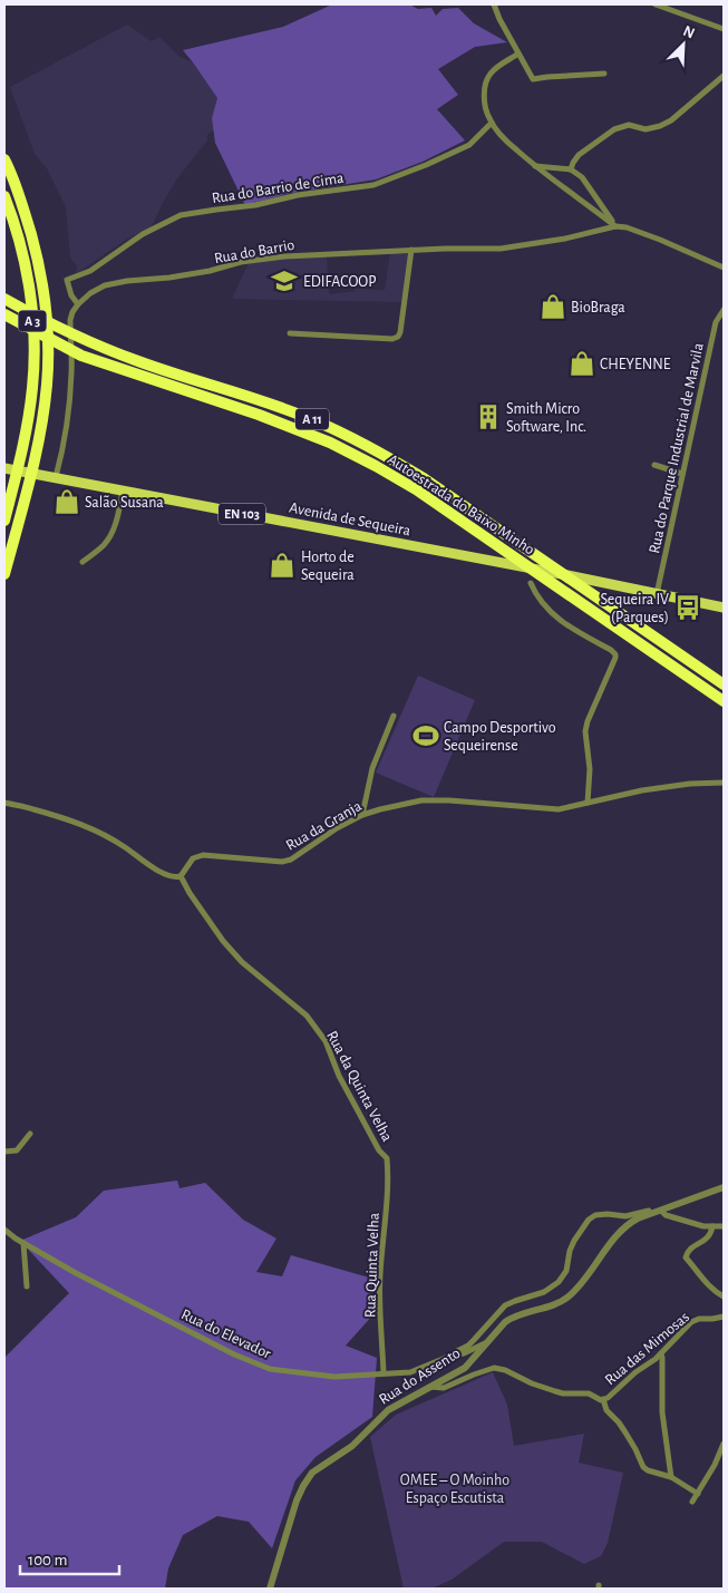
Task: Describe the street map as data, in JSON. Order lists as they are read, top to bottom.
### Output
{
  "streets": {
    "highway": ["A 3", "A 11", "Autoestrada do Baixo Minho"],
    "main road": ["EN 103", "Avenida de Sequeira"],
    "street": [
      "Rua do Barrio de Cima",
      "Rua do Barrio",
      "Rua do Parque Industrial de Marvila",
      "Rua da Granja",
      "Rua da Quinta Velha",
      "Rua Quinta Velha",
      "Rua do Elevador",
      "Rua das Mimosas",
      "Rua do Assento"
    ]
  },
  "crossings": [
    ["Rua do Barrio de Cima", "Rua do Barrio"],
    ["Rua do Parque Industrial de Marvila", "EN 103"],
    ["Rua do Parque Industrial de Marvila", "Avenida de Sequeira"],
    ["EN 103", "Avenida de Sequeira"],
    ["Rua da Granja", "Rua da Quinta Velha"],
    ["Rua da Quinta Velha", "Rua Quinta Velha"],
    ["Rua Quinta Velha", "Rua do Elevador"],
    ["Rua do Elevador", "Rua do Assento"],
    ["Rua das Mimosas", "Rua do Assento"]
  ],
  "parks": ["OMEE – O Moinho Espaço Escutista"],
  "places": {
    "school or university": ["EDIFACOOP"],
    "shop": [
      "BioBraga",
      "CHEYENNE",
      "Salão Susana",
      "Horto de Sequeira"
    ],
    "building": ["Smith Micro Software, Inc."],
    "bus stop": ["Sequeira IV (Parques)"],
    "sports": ["Campo Desportivo Sequeirense"]
  },
  "scale_bar": "100 m",
  "north": "top right"
}
